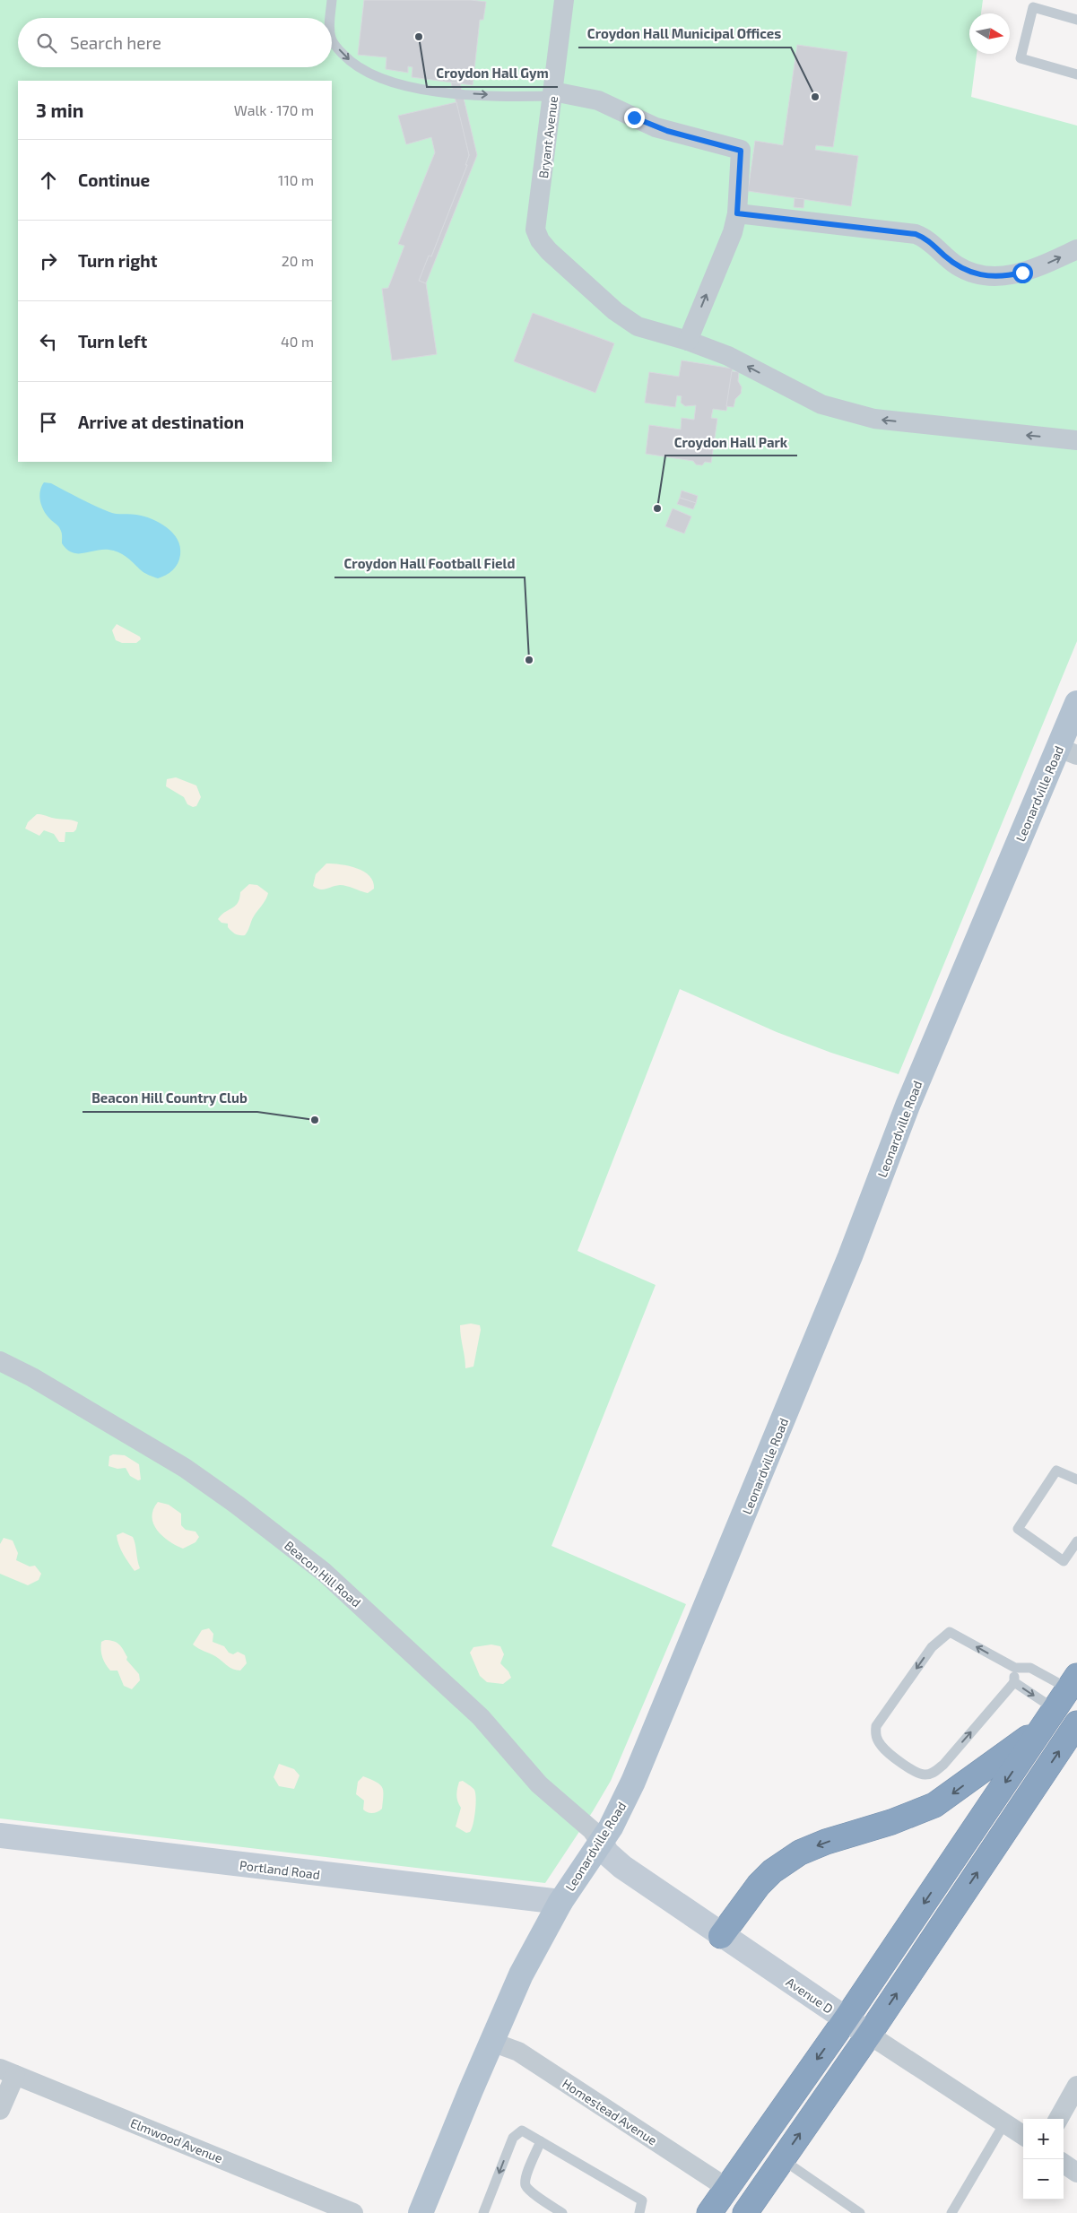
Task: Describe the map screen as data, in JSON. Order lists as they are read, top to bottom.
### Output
{
  "streets": {
    "main road": ["Leonardville Road"],
    "street": [
      "Bryant Avenue",
      "Beacon Hill Road",
      "Portland Road",
      "Avenue D",
      "Homestead Avenue",
      "Elmwood Avenue"
    ]
  },
  "crossings": [
    ["Leonardville Road", "Beacon Hill Road"],
    ["Leonardville Road", "Portland Road"],
    ["Leonardville Road", "Avenue D"],
    ["Leonardville Road", "Homestead Avenue"],
    ["Beacon Hill Road", "Avenue D"]
  ],
  "places": [
    "Croydon Hall Gym",
    "Croydon Hall Municipal Offices",
    "Croydon Hall Park",
    "Croydon Hall Football Field",
    "Beacon Hill Country Club"
  ],
  "north": "right",
  "page": {
    "search": "Search here",
    "heading": ["3 min", "Walk · 170 m"],
    "list": [
      ["Continue", "110 m"],
      ["Turn right", "20 m"],
      ["Turn left", "40 m"],
      "Arrive at destination"
    ],
    "map_buttons": ["+", "−"]
  }
}
